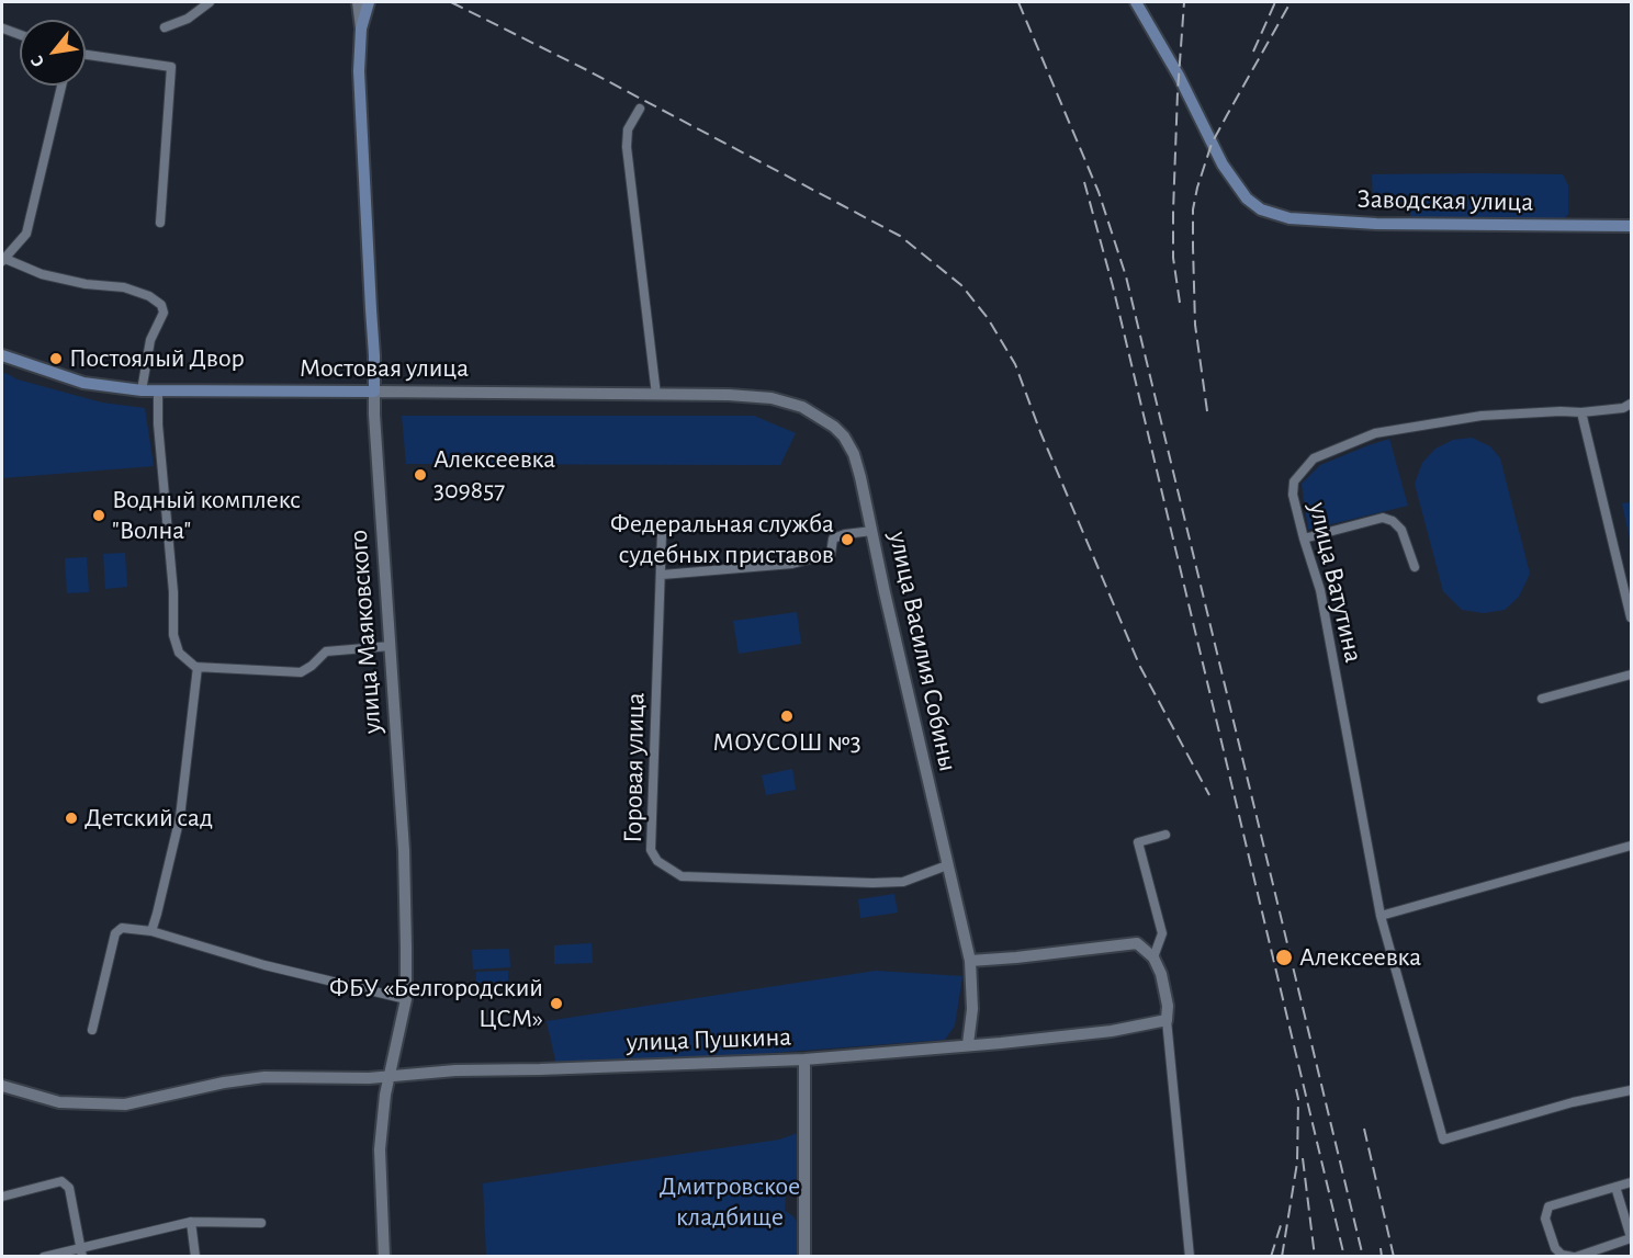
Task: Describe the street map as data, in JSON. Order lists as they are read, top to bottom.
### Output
{
  "streets": {
    "main road": ["Заводская улица", "Мостовая улица", "улица Маяковского"],
    "street": [
      "улица Ватутина",
      "улица Василия Собины",
      "Горовая улица",
      "улица Пушкина"
    ]
  },
  "crossings": [
    ["Мостовая улица", "улица Маяковского"],
    ["Мостовая улица", "улица Василия Собины"],
    ["улица Маяковского", "улица Пушкина"],
    ["улица Василия Собины", "Горовая улица"],
    ["улица Василия Собины", "улица Пушкина"]
  ],
  "parks": ["Дмитровское кладбище"],
  "places": [
    "Постоялый Двор",
    "Алексеевка 309857",
    "Водный комплекс \"Волна\"",
    "Федеральная служба судебных приставов",
    "МОУСОШ №3",
    "Детский сад",
    "Алексеевка",
    "ФБУ «Белгородский ЦСМ»"
  ],
  "north": "bottom left"
}
